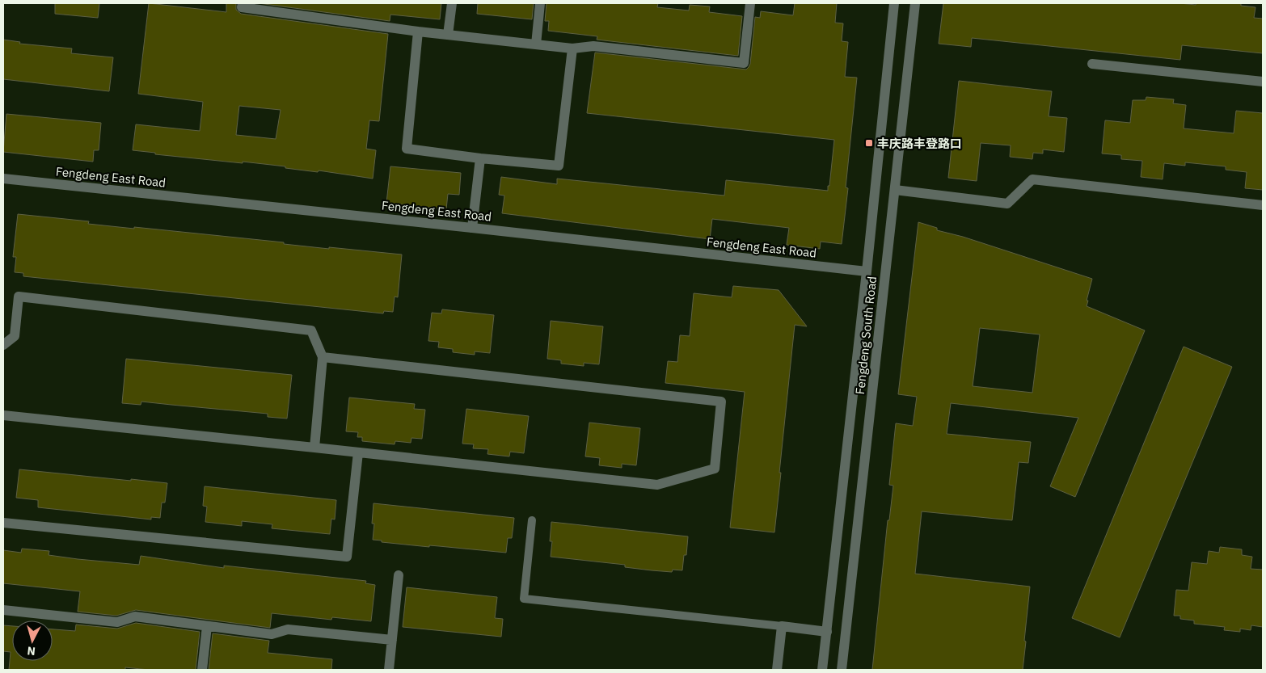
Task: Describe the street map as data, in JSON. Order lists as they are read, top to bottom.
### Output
{
  "streets": {
    "street": ["Fengdeng East Road", "Fengdeng South Road"]
  },
  "crossings": [
    ["Fengdeng East Road", "Fengdeng South Road"]
  ],
  "places": {
    "transit": ["丰庆路丰登路口"]
  },
  "north": "bottom"
}
